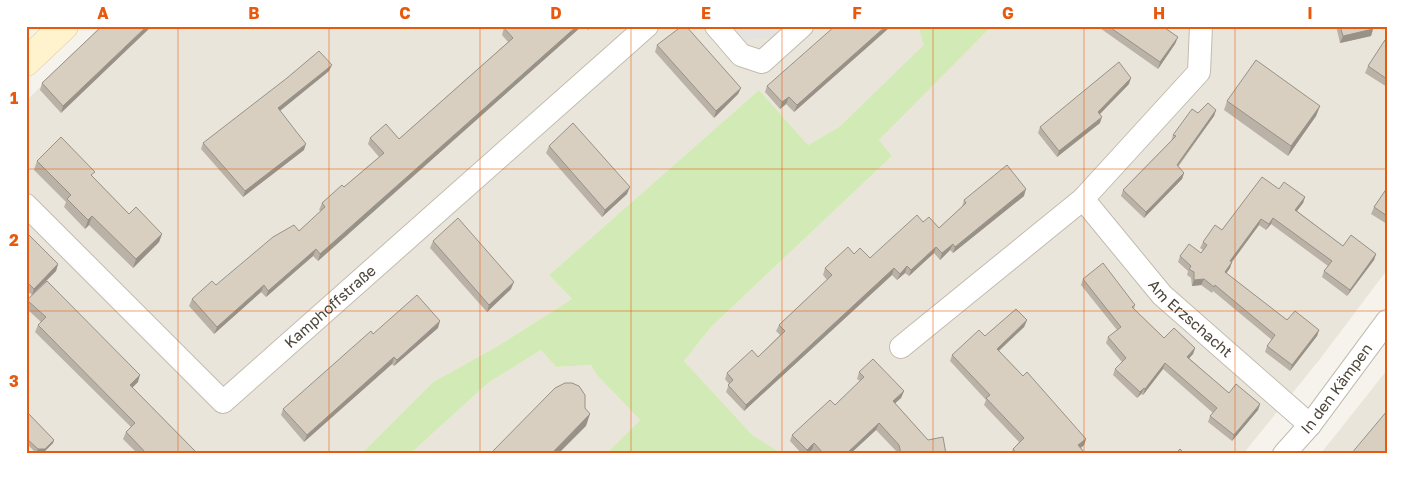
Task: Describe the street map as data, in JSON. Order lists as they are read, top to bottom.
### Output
{
  "streets": {
    "street": ["Kamphoffstraße", "Am Erzschacht", "In den Kämpen"]
  },
  "crossings": [
    ["Am Erzschacht", "In den Kämpen"]
  ],
  "grid": {
    "columns": [
      "A",
      "B",
      "C",
      "D",
      "E",
      "F",
      "G",
      "H",
      "I"
    ],
    "rows": ["1", "2", "3"]
  }
}
